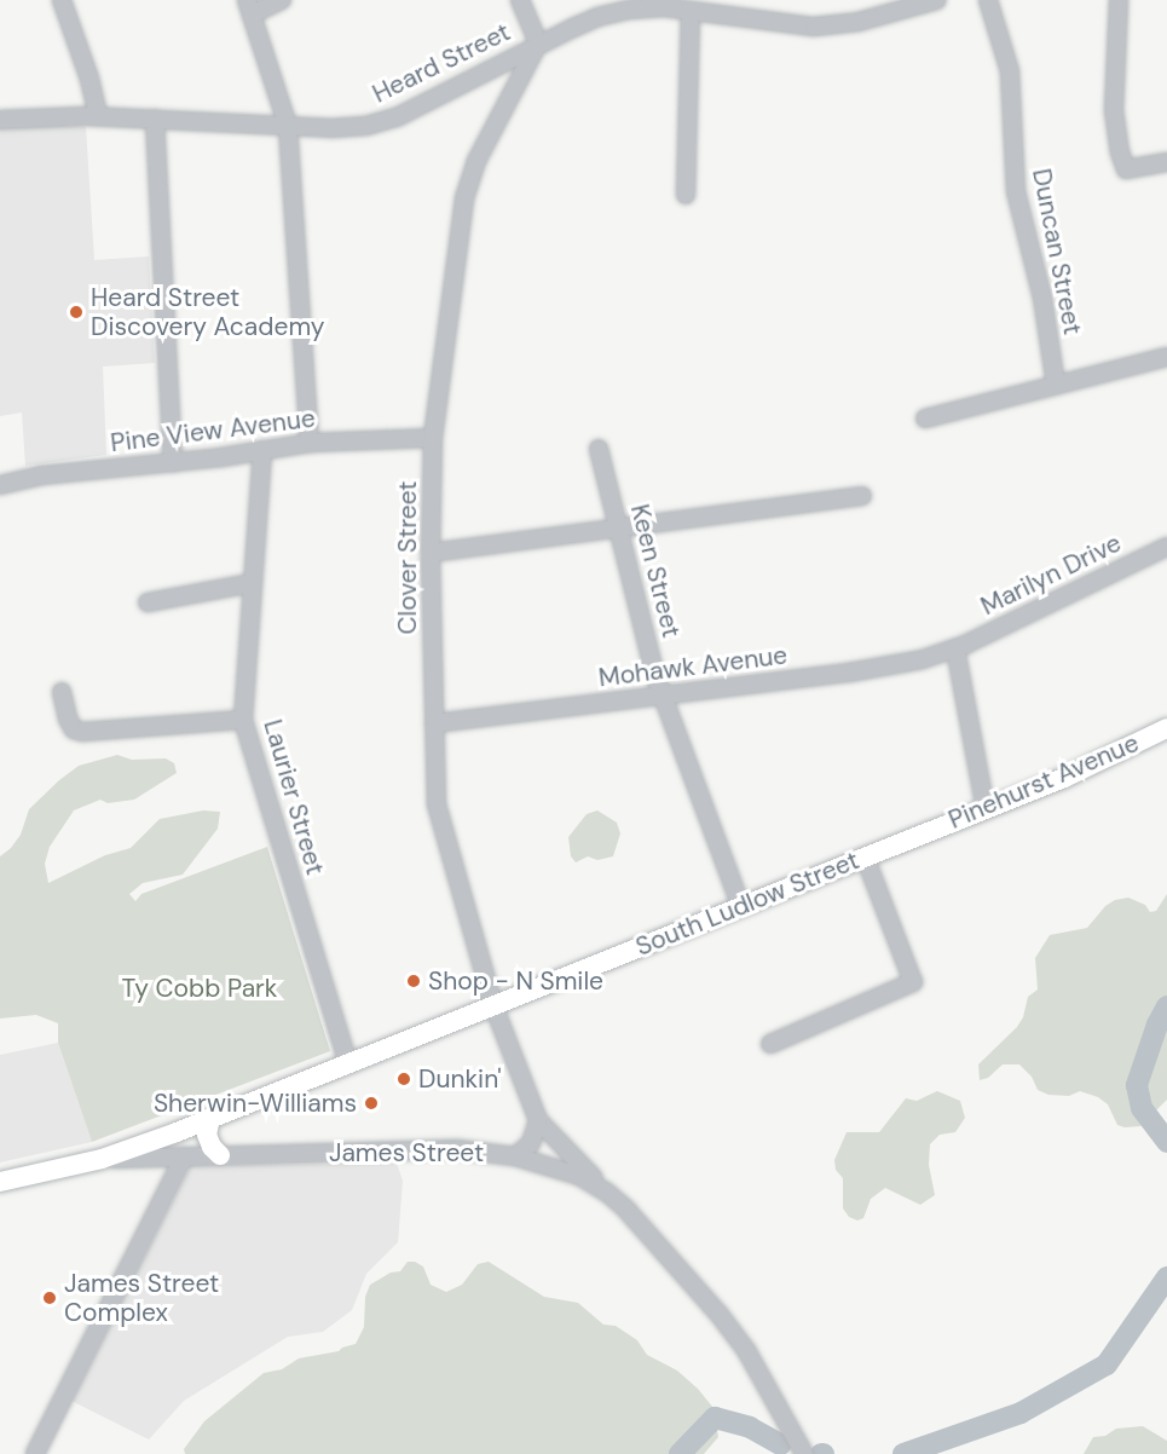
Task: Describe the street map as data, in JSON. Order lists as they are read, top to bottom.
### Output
{
  "streets": {
    "main road": ["Pinehurst Avenue", "South Ludlow Street", "James Street"],
    "street": [
      "Heard Street",
      "Duncan Street",
      "Pine View Avenue",
      "Clover Street",
      "Keen Street",
      "Marilyn Drive",
      "Mohawk Avenue",
      "Laurier Street"
    ]
  },
  "crossings": [
    ["Heard Street", "Clover Street"],
    ["Pine View Avenue", "Clover Street"],
    ["Pine View Avenue", "Laurier Street"],
    ["Clover Street", "Mohawk Avenue"],
    ["Clover Street", "South Ludlow Street"],
    ["Clover Street", "James Street"],
    ["Keen Street", "Mohawk Avenue"],
    ["Keen Street", "South Ludlow Street"],
    ["Marilyn Drive", "Mohawk Avenue"],
    ["Pinehurst Avenue", "South Ludlow Street"],
    ["Laurier Street", "South Ludlow Street"],
    ["South Ludlow Street", "James Street"]
  ],
  "parks": ["Ty Cobb Park"],
  "places": [
    "Heard Street Discovery Academy",
    "Shop - N Smile",
    "Dunkin'",
    "Sherwin-Williams",
    "James Street Complex"
  ]
}
